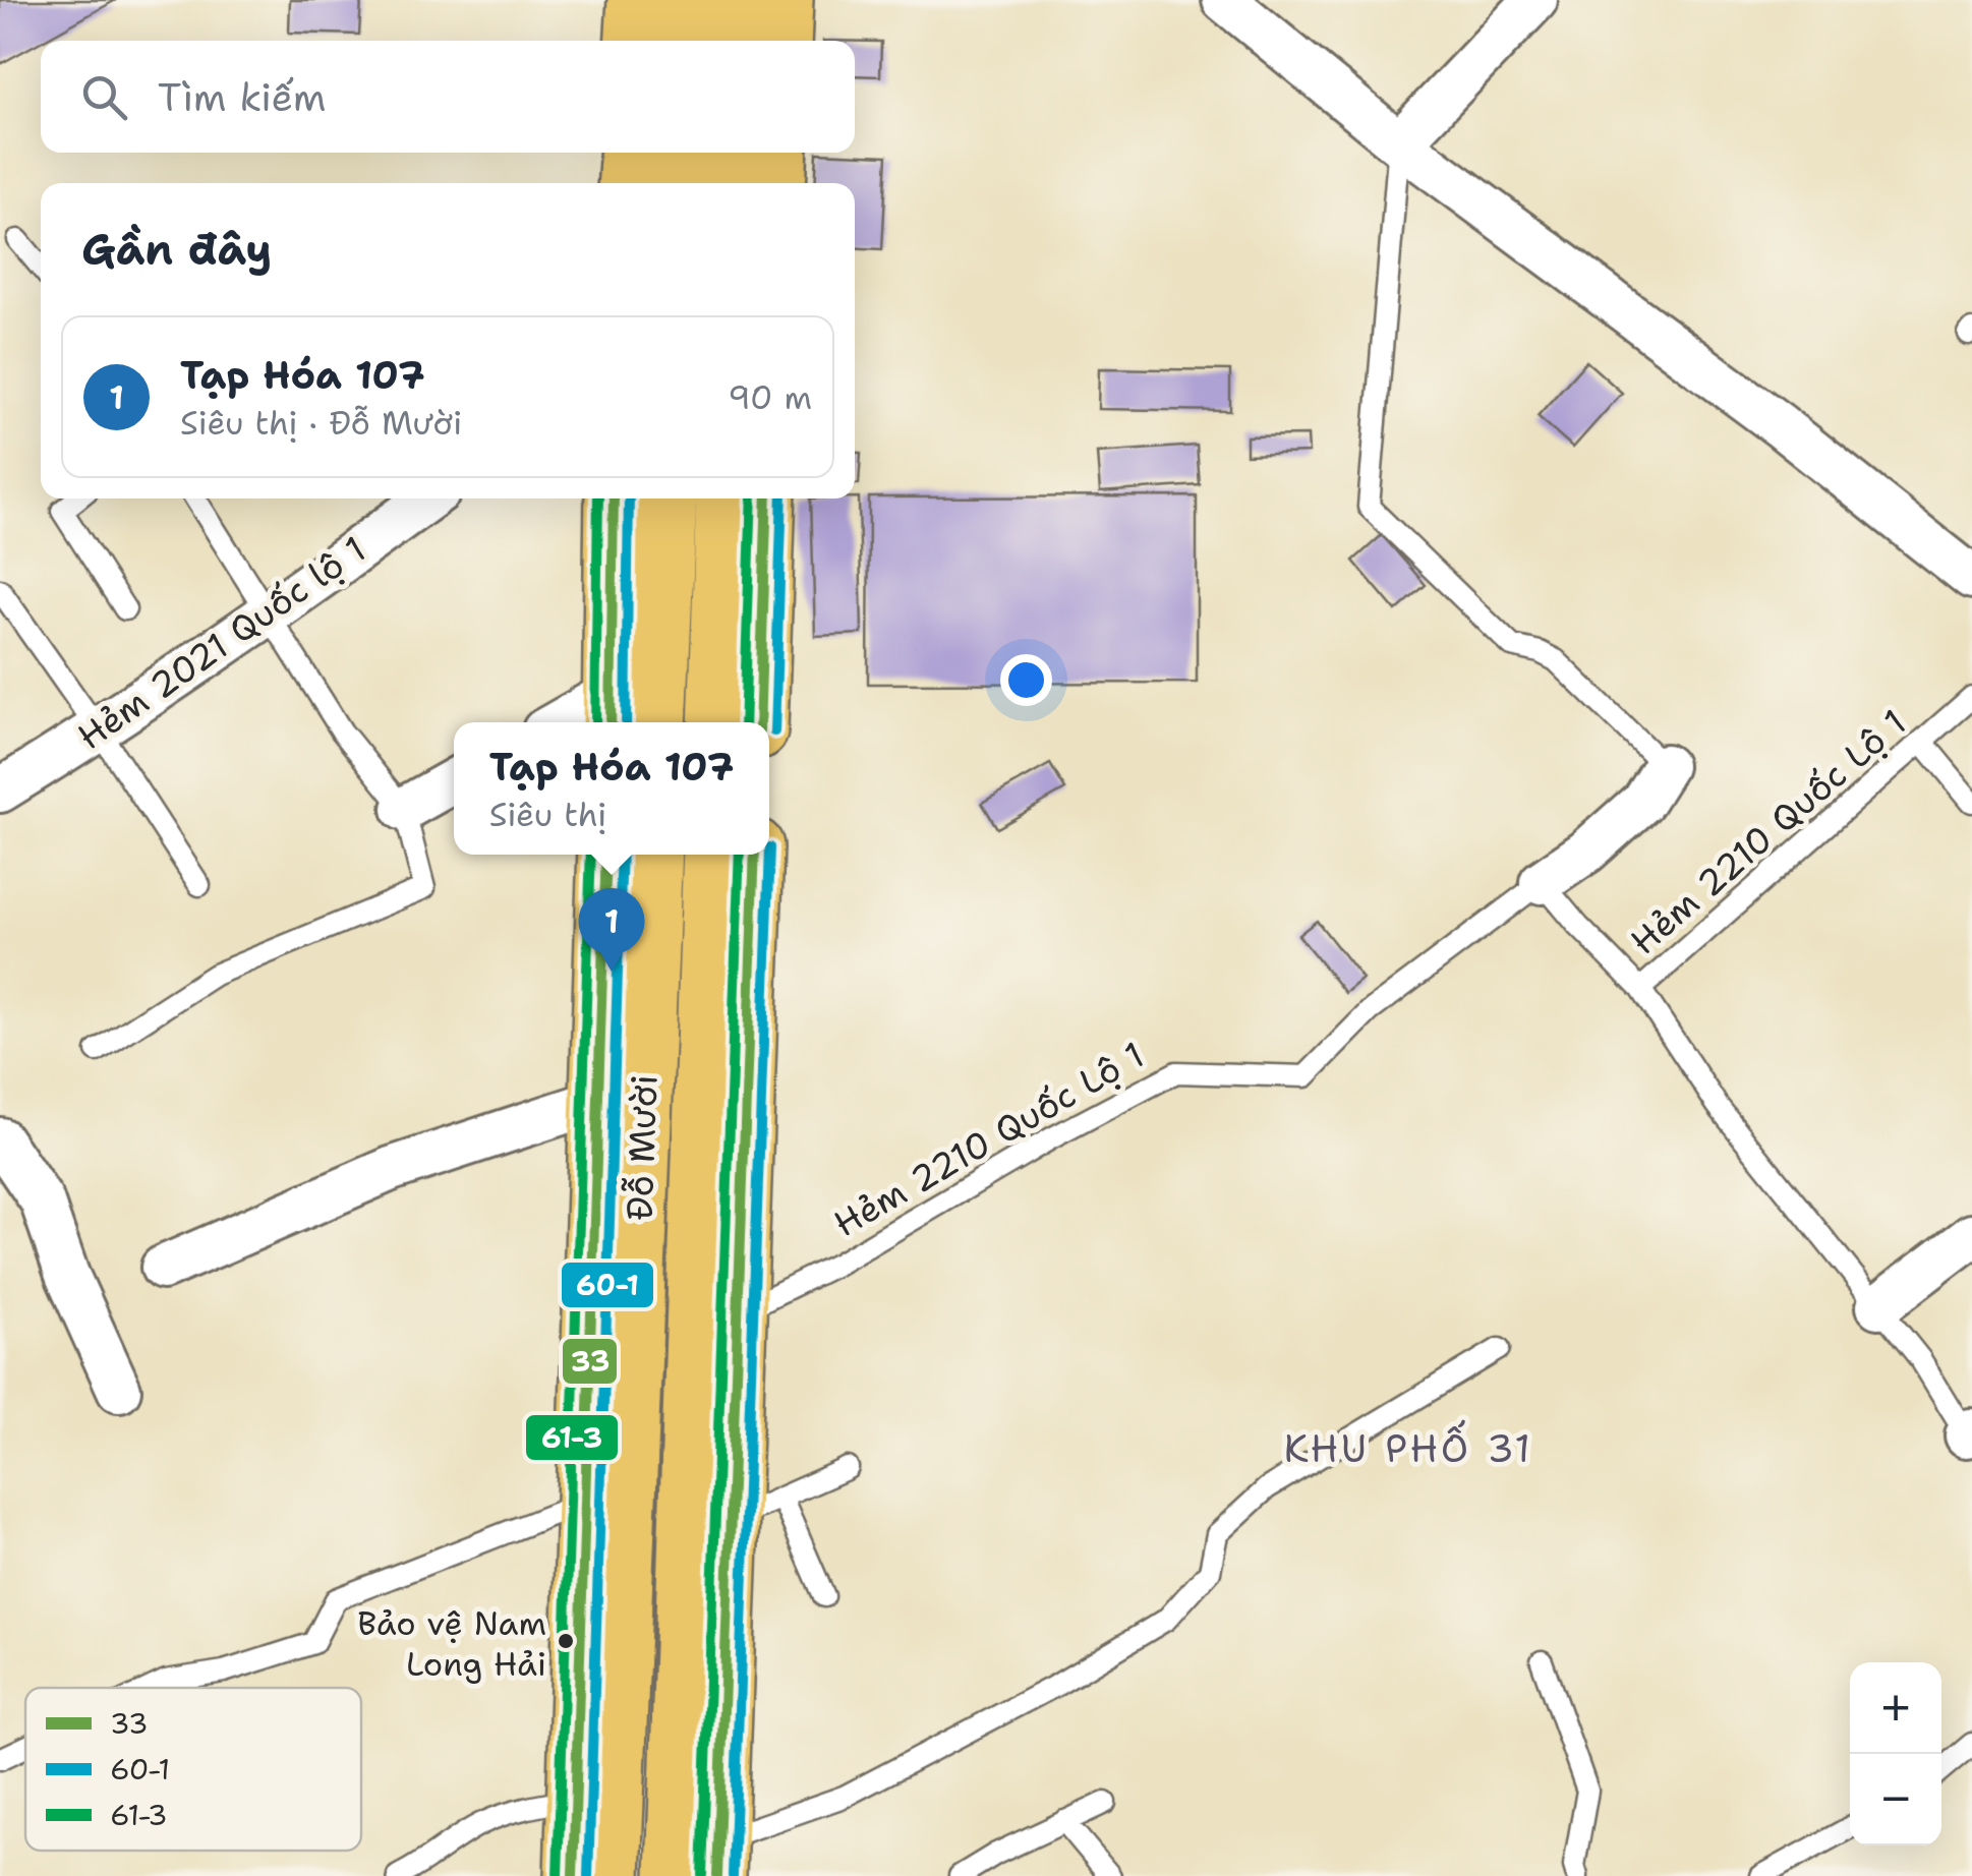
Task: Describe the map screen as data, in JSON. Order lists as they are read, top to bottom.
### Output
{
  "streets": {
    "highway": ["Đỗ Mười"],
    "street": ["Hẻm 2021 Quốc lộ 1"],
    "lane": ["Hẻm 2210 Quốc Lộ 1"]
  },
  "districts": ["KHU PHỐ 31"],
  "places": ["Bảo vệ Nam Long Hải"],
  "lines": ["transit line 33", "transit line 60-1", "transit line 61-3"],
  "legend": ["33", "60-1", "61-3"],
  "page": {
    "search": "Tìm kiếm",
    "heading": "Gần đây",
    "list": [
      {
        "mark": "1",
        "name": "Tạp Hóa 107",
        "note": "Siêu thị · Đỗ Mười",
        "value": "90 m"
      }
    ],
    "popup": ["Tạp Hóa 107", "Siêu thị"],
    "pins": "1",
    "map_buttons": ["+", "−"]
  }
}
